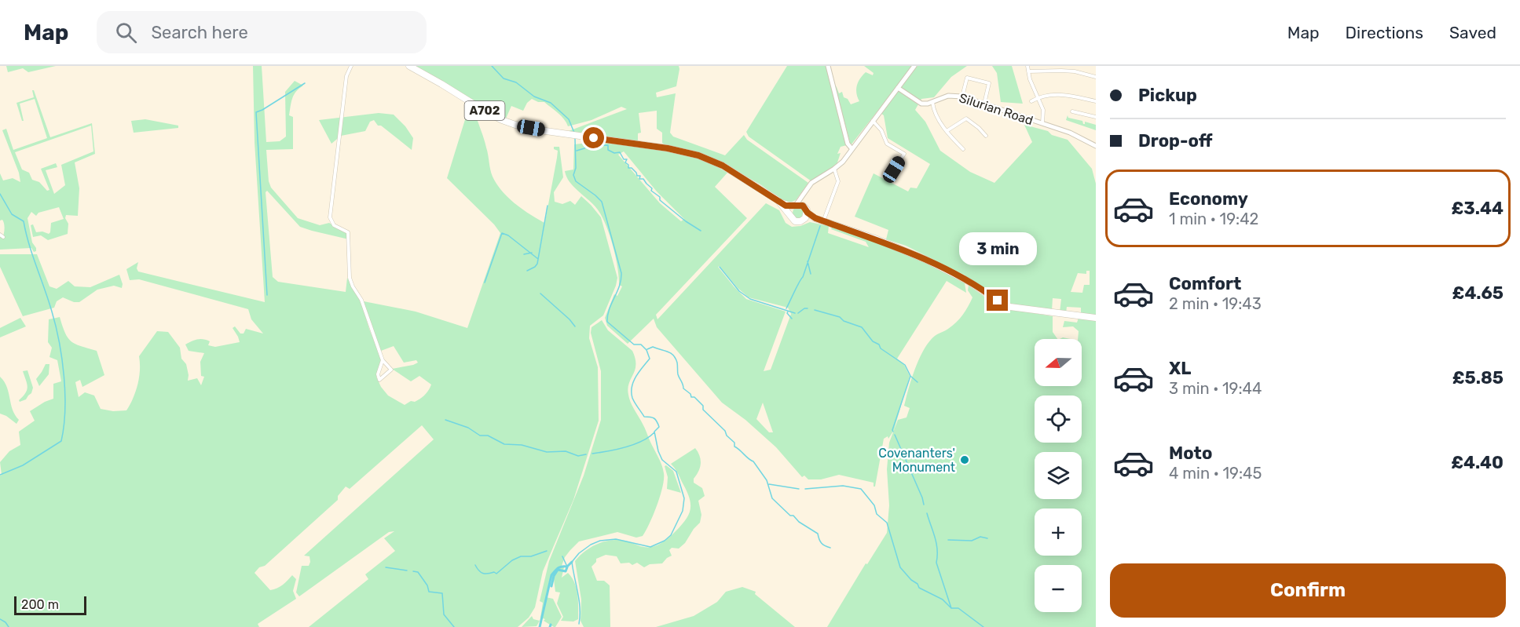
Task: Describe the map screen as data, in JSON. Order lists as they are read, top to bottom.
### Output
{
  "streets": {
    "highway": ["A702"],
    "street": ["Silurian Road"]
  },
  "places": ["Covenanters' Monument"],
  "scale_bar": "200 m",
  "north": "left",
  "page": {
    "header": "Map",
    "search": "Search here",
    "nav": ["Map", "Directions", "Saved"],
    "banner": ["Pickup", "Drop-off"],
    "list": [
      {
        "name": "Economy",
        "note": "1 min · 19:42",
        "value": "£3.44"
      },
      {
        "name": "Comfort",
        "note": "2 min · 19:43",
        "value": "£4.65"
      },
      {
        "name": "XL",
        "note": "3 min · 19:44",
        "value": "£5.85"
      },
      {
        "name": "Moto",
        "note": "4 min · 19:45",
        "value": "£4.40"
      }
    ],
    "bubble": "3 min",
    "map_buttons": ["+", "−"],
    "buttons": "Confirm",
    "scale": "200 m"
  }
}
